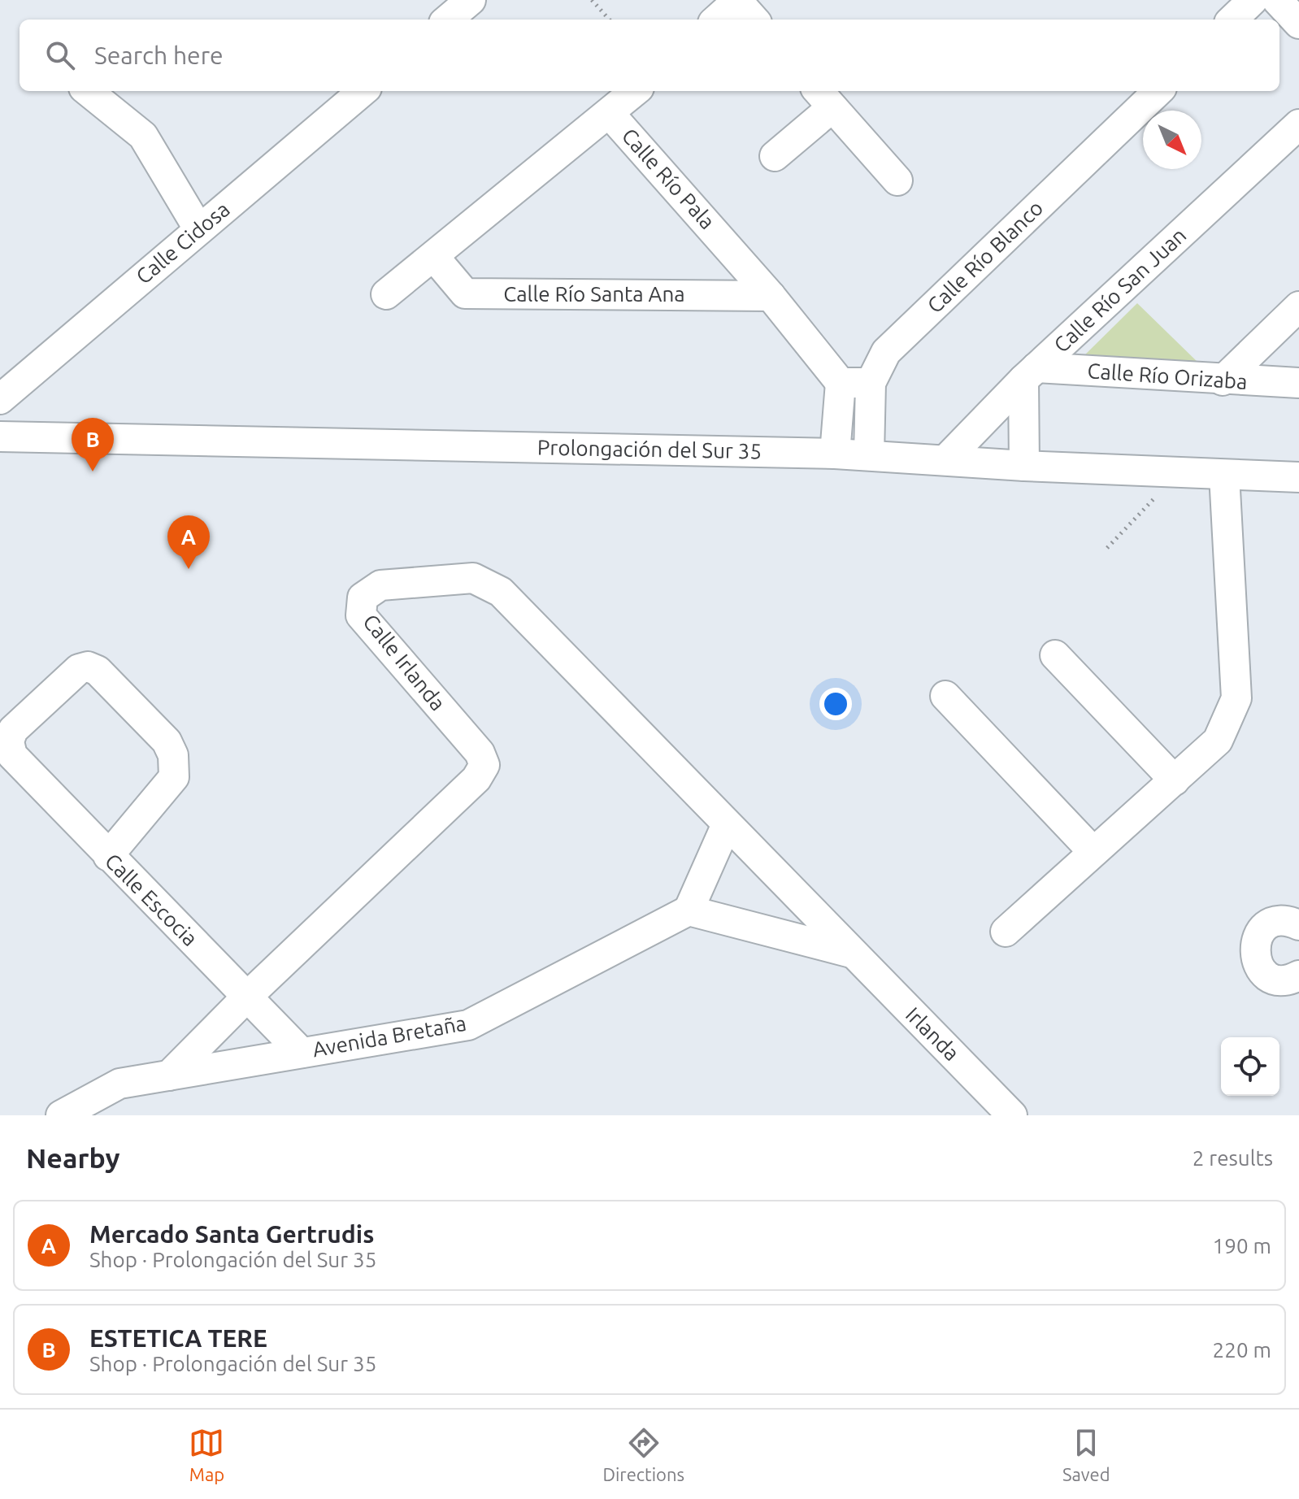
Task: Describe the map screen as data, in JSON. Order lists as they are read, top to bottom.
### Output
{
  "streets": {
    "street": [
      "Calle Río Pala",
      "Calle Cidosa",
      "Calle Río Blanco",
      "Calle Río San Juan",
      "Calle Río Santa Ana",
      "Calle Río Orizaba",
      "Prolongación del Sur 35",
      "Calle Irlanda",
      "Calle Escocia",
      "Irlanda",
      "Avenida Bretaña"
    ]
  },
  "crossings": [
    ["Calle Río Pala", "Calle Río Santa Ana"],
    ["Calle Río Blanco", "Prolongación del Sur 35"],
    ["Calle Río San Juan", "Calle Río Orizaba"],
    ["Calle Río San Juan", "Prolongación del Sur 35"],
    ["Calle Irlanda", "Calle Escocia"],
    ["Calle Irlanda", "Irlanda"],
    ["Calle Irlanda", "Avenida Bretaña"],
    ["Calle Escocia", "Avenida Bretaña"]
  ],
  "north": "bottom right",
  "page": {
    "search": "Search here",
    "pins": ["B", "A"],
    "heading": ["Nearby", "2 results"],
    "list": [
      {
        "mark": "A",
        "name": "Mercado Santa Gertrudis",
        "note": "Shop · Prolongación del Sur 35",
        "value": "190 m"
      },
      {
        "mark": "B",
        "name": "ESTETICA TERE",
        "note": "Shop · Prolongación del Sur 35",
        "value": "220 m"
      }
    ],
    "nav": ["Map", "Directions", "Saved"]
  }
}
